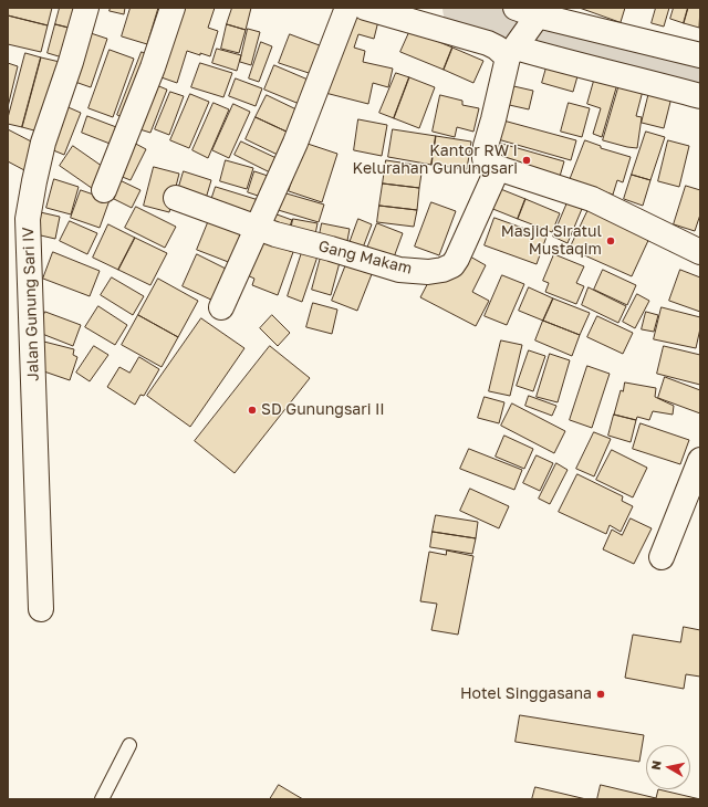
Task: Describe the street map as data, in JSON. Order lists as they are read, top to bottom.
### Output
{
  "streets": {
    "street": ["Gang Makam", "Jalan Gunung Sari IV"]
  },
  "places": [
    "Kantor RW I Kelurahan Gunungsari",
    "Masjid Siratul Mustaqim",
    "SD Gunungsari II",
    "Hotel Singgasana"
  ],
  "north": "left"
}
